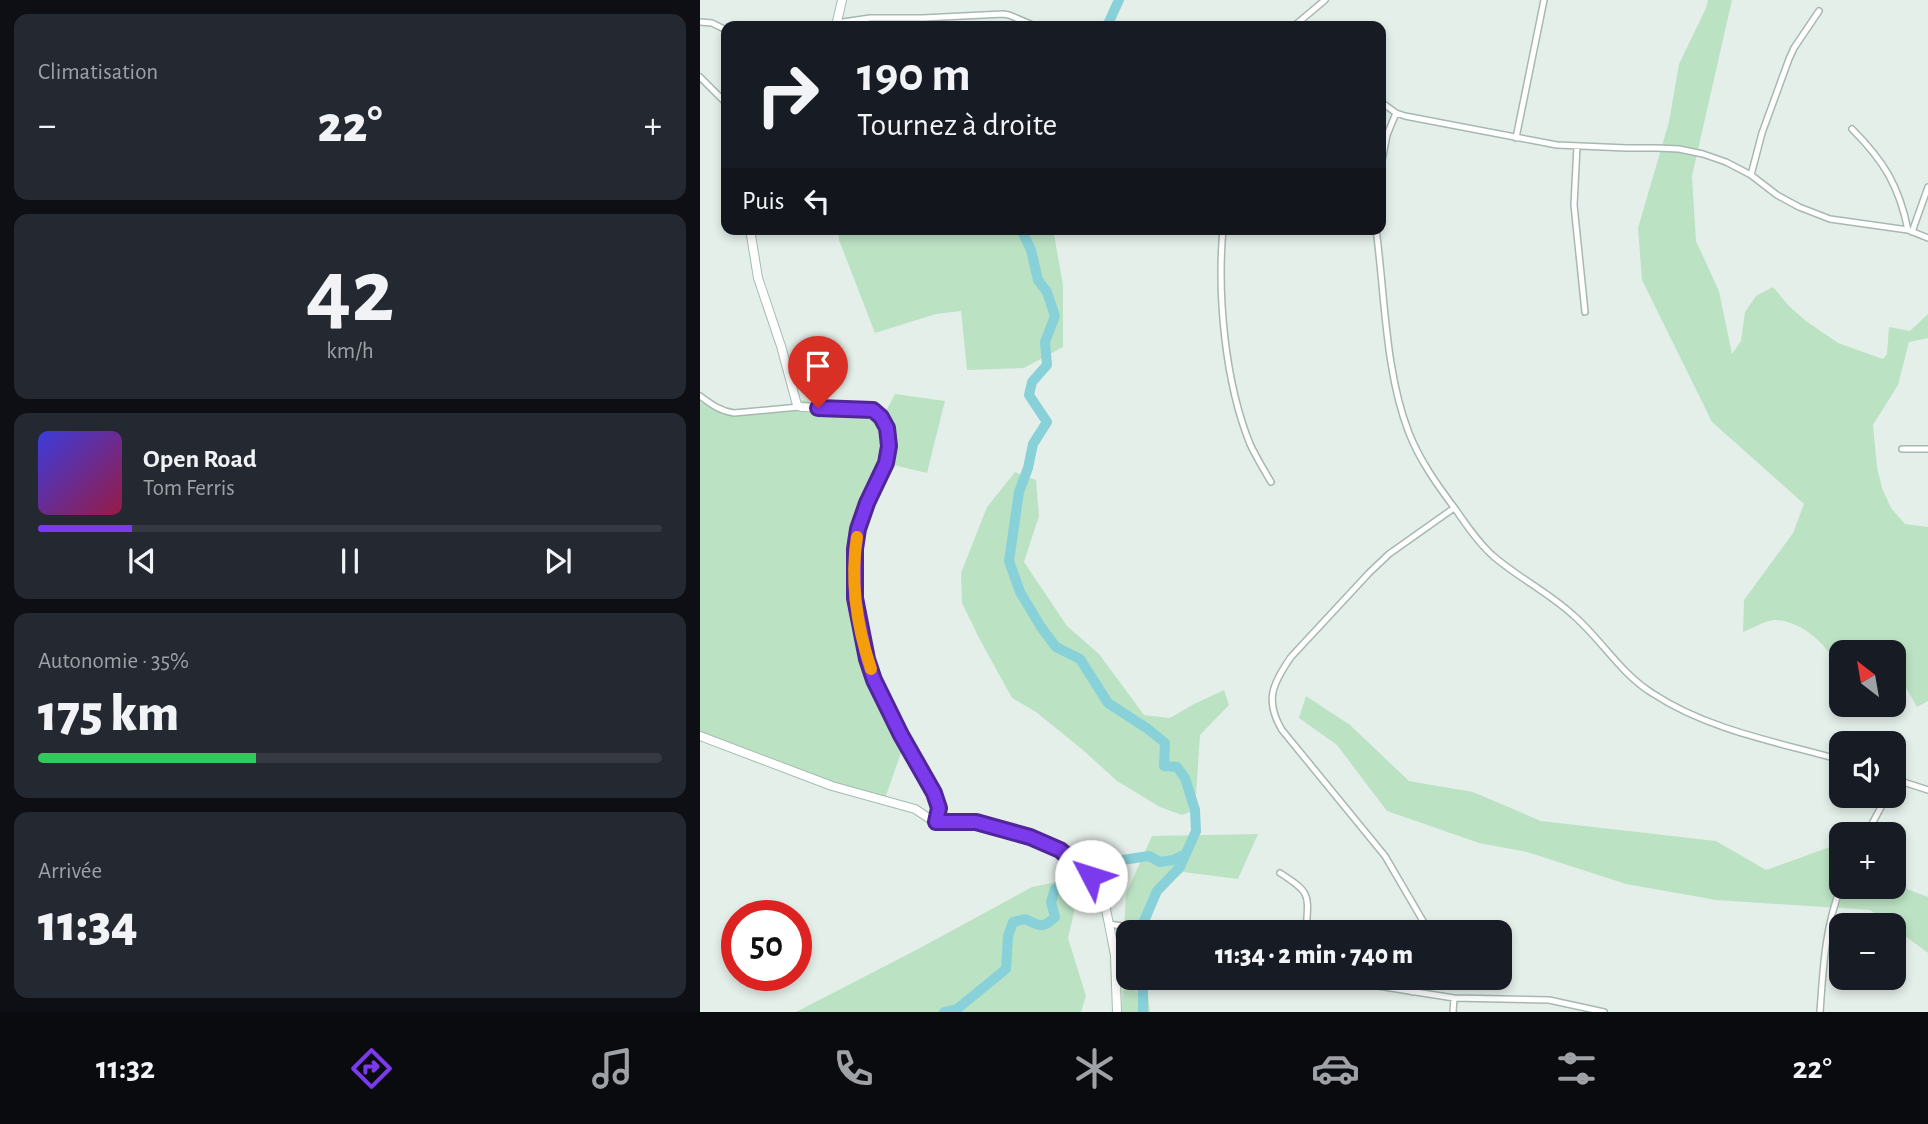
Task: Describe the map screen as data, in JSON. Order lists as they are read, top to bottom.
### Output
{
  "north": "top left",
  "page": {
    "tile": [
      "Climatisation",
      ["42", "km/h"],
      ["Autonomie · 35%", "175 km"],
      ["Arrivée", "11:34"]
    ],
    "turn": ["190 m", "Tournez à droite"],
    "heat": ["−", "22°", "+"],
    "then": "Puis",
    "song": ["Open Road", "Tom Ferris"],
    "map_buttons": ["+", "−"],
    "limit": "50",
    "trip": "11:34 · 2 min · 740 m",
    "tabs": ["11:32", "22°"]
  }
}
